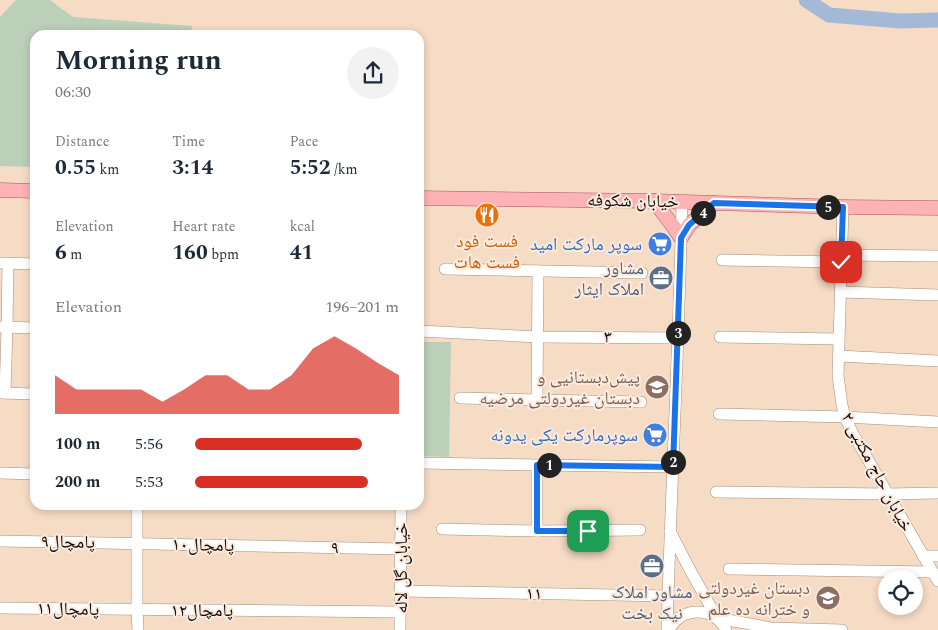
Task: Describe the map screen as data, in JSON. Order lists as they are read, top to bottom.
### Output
{
  "streets": {
    "main road": ["خیابان شکوفه"],
    "street": [
      "۳",
      "خیابان حاج مکتبی ۲",
      "پامچال۹",
      "پامچال۱۰",
      "۹",
      "خیابان گل لاله",
      "۱۱",
      "پامچال۱۱",
      "پامچال۱۲"
    ]
  },
  "crossings": [
    ["خیابان شکوفه", "خیابان حاج مکتبی ۲"],
    ["پامچال۹", "پامچال۱۰"],
    ["پامچال۱۰", "۹"],
    ["۹", "خیابان گل لاله"],
    ["خیابان گل لاله", "۱۱"],
    ["خیابان گل لاله", "پامچال۱۲"],
    ["پامچال۱۱", "پامچال۱۲"]
  ],
  "places": {
    "restaurant": ["فست فود فست هات"],
    "supermarket": ["سوپر مارکت امید", "سوپرمارکت یکی یدونه"],
    "office": ["مشاور املاک ایثار", "مشاور املاک نیک بخت"],
    "school or university": ["پیش‌دبستانیی و دبستان غیردولتی مرضیه", "دبستان غیردولتی و خترانه ده علم"]
  },
  "page": {
    "heading": ["Morning run", "06:30"],
    "stats": [
      ["Distance", "0.55 km"],
      ["Time", "3:14"],
      ["Pace", "5:52 /km"],
      ["Elevation", "6 m"],
      ["Heart rate", "160 bpm"],
      ["kcal", "41"]
    ],
    "pins": [
      "5",
      "4",
      "3",
      "2",
      "1"
    ],
    "chart": ["Elevation", "196–201 m"],
    "list": [
      {
        "name": "100 m",
        "note": "5:56"
      },
      {
        "name": "200 m",
        "note": "5:53"
      }
    ]
  }
}
